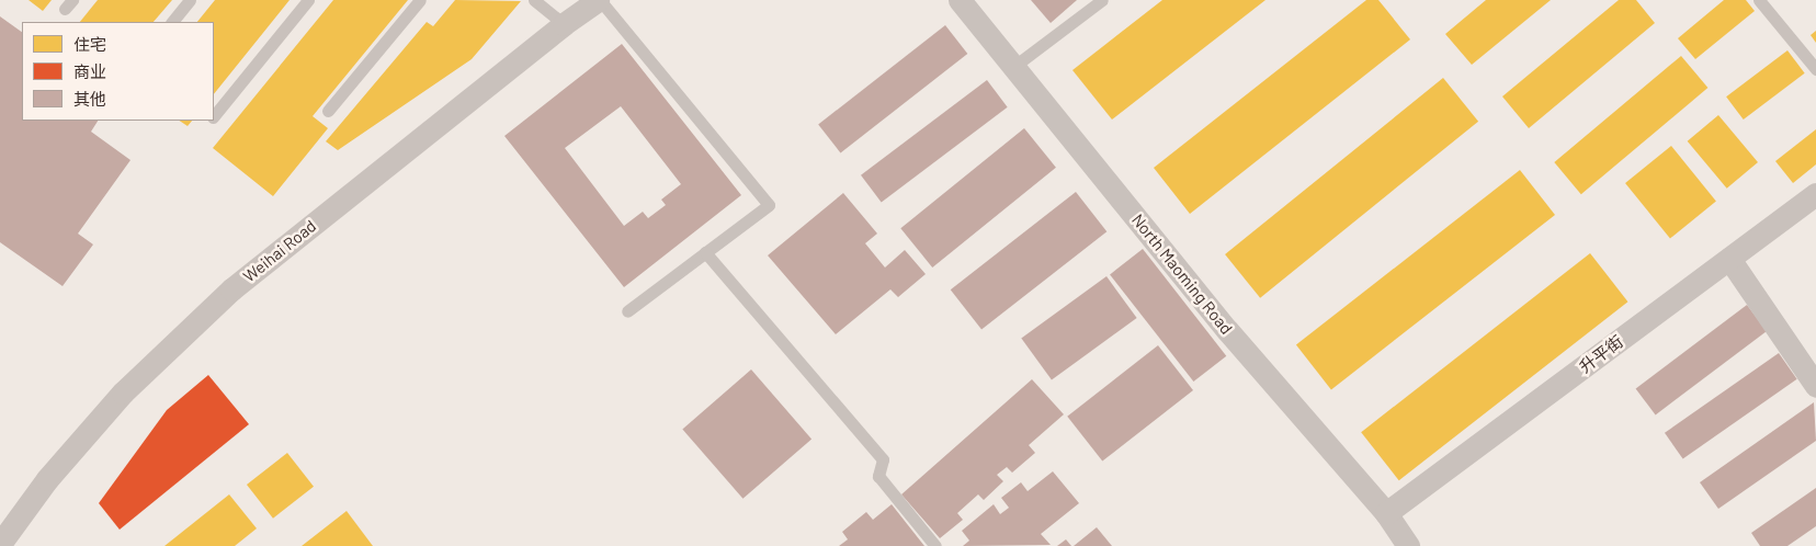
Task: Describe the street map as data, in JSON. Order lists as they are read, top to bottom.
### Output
{
  "streets": {
    "street": ["Weihai Road", "North Maoming Road", "升平街"]
  },
  "crossings": [
    ["North Maoming Road", "升平街"]
  ],
  "legend": ["住宅", "商业", "其他"]
}
